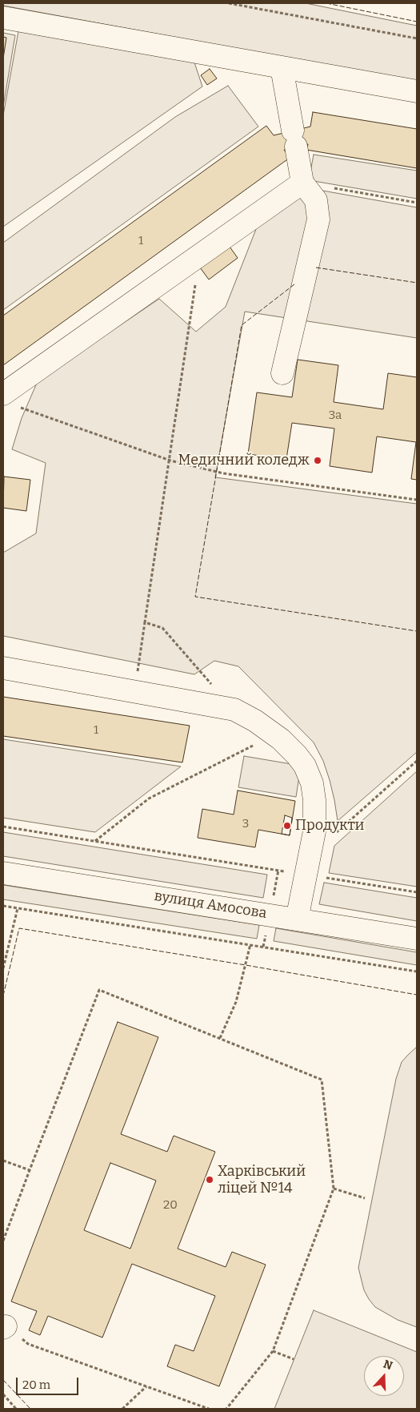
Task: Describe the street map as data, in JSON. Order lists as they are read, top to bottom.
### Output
{
  "streets": {
    "street": ["вулиця Амосова"]
  },
  "places": ["Медичний коледж", "Продукти", "Харківський ліцей №14"],
  "house_numbers": [
    "1",
    "3а",
    "1",
    "3",
    "20"
  ],
  "scale_bar": "20 m",
  "north": "top"
}
